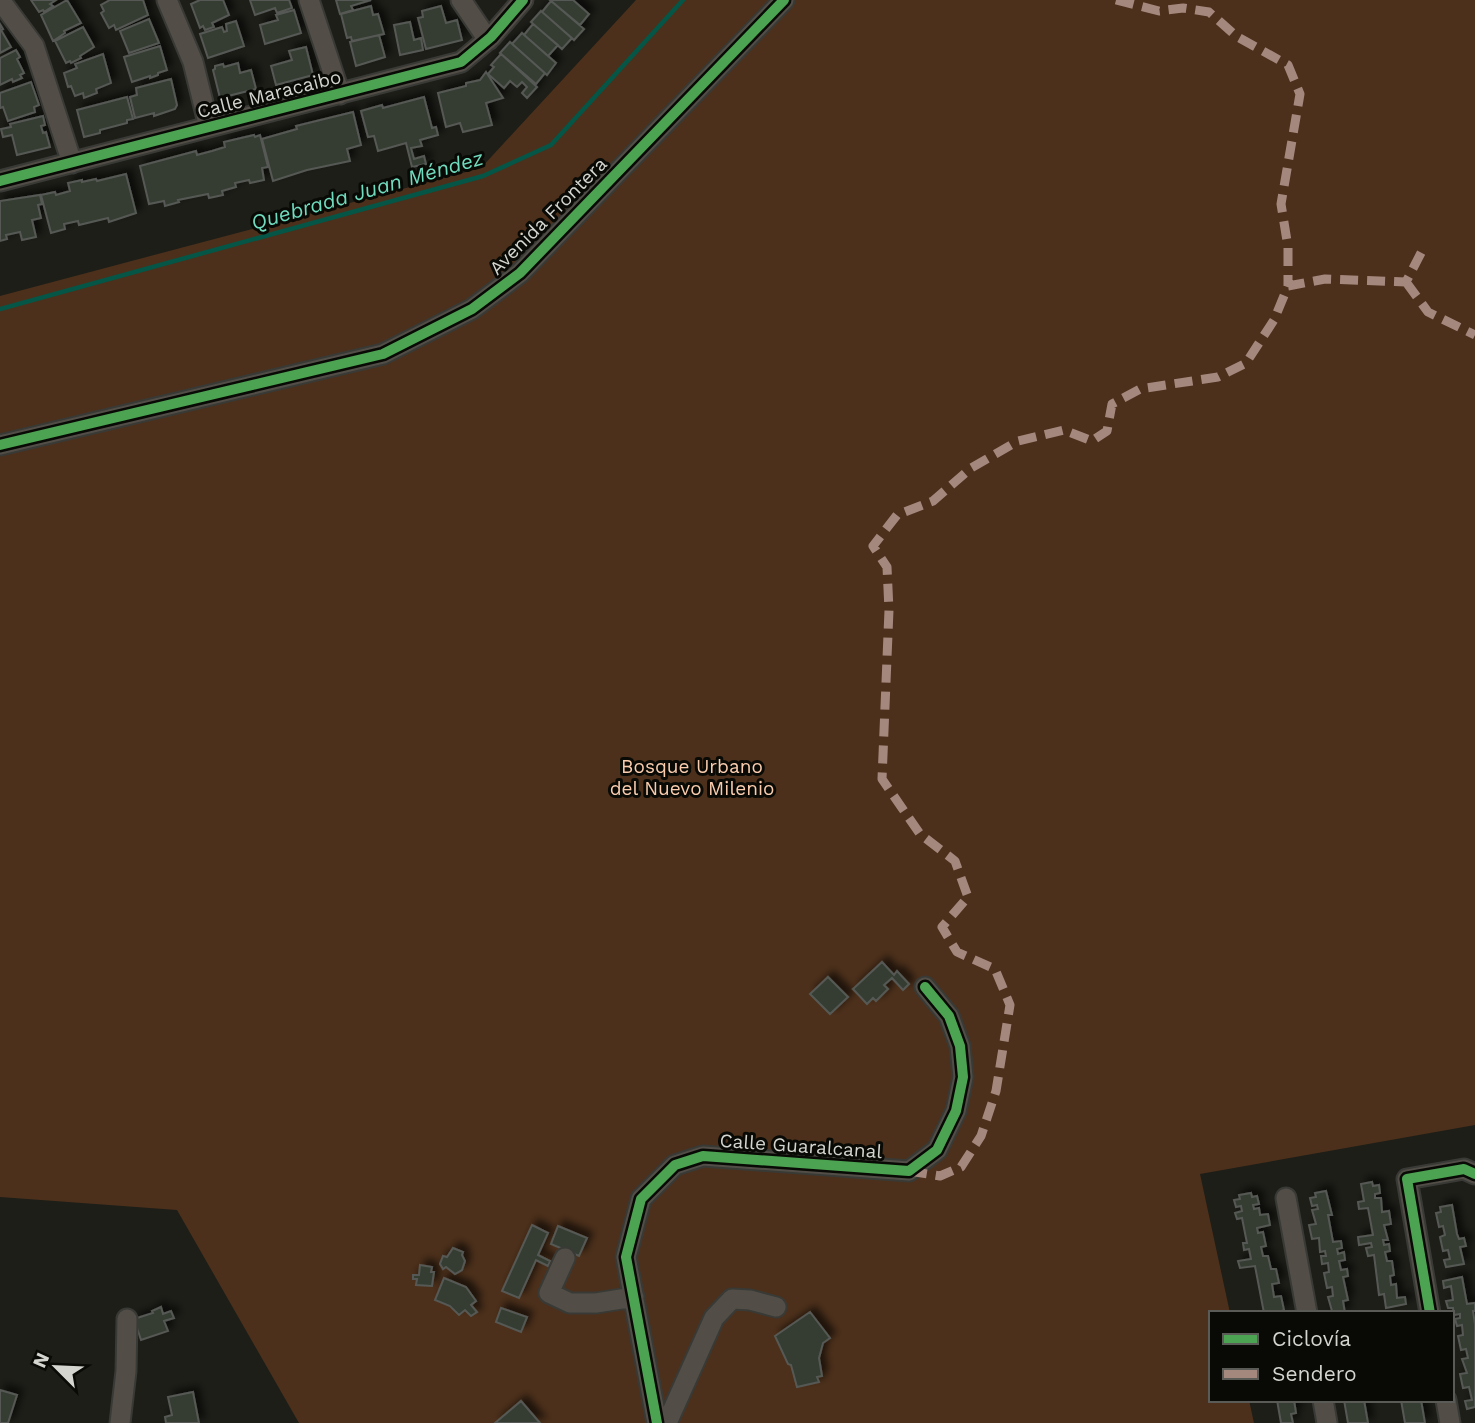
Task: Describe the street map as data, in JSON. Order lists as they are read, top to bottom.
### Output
{
  "streets": {
    "street": ["Calle Maracaibo", "Avenida Frontera", "Calle Guaralcanal"]
  },
  "water": ["Quebrada Juan Méndez"],
  "parks": ["Bosque Urbano del Nuevo Milenio"],
  "legend": ["Ciclovía", "Sendero"],
  "north": "top left"
}
